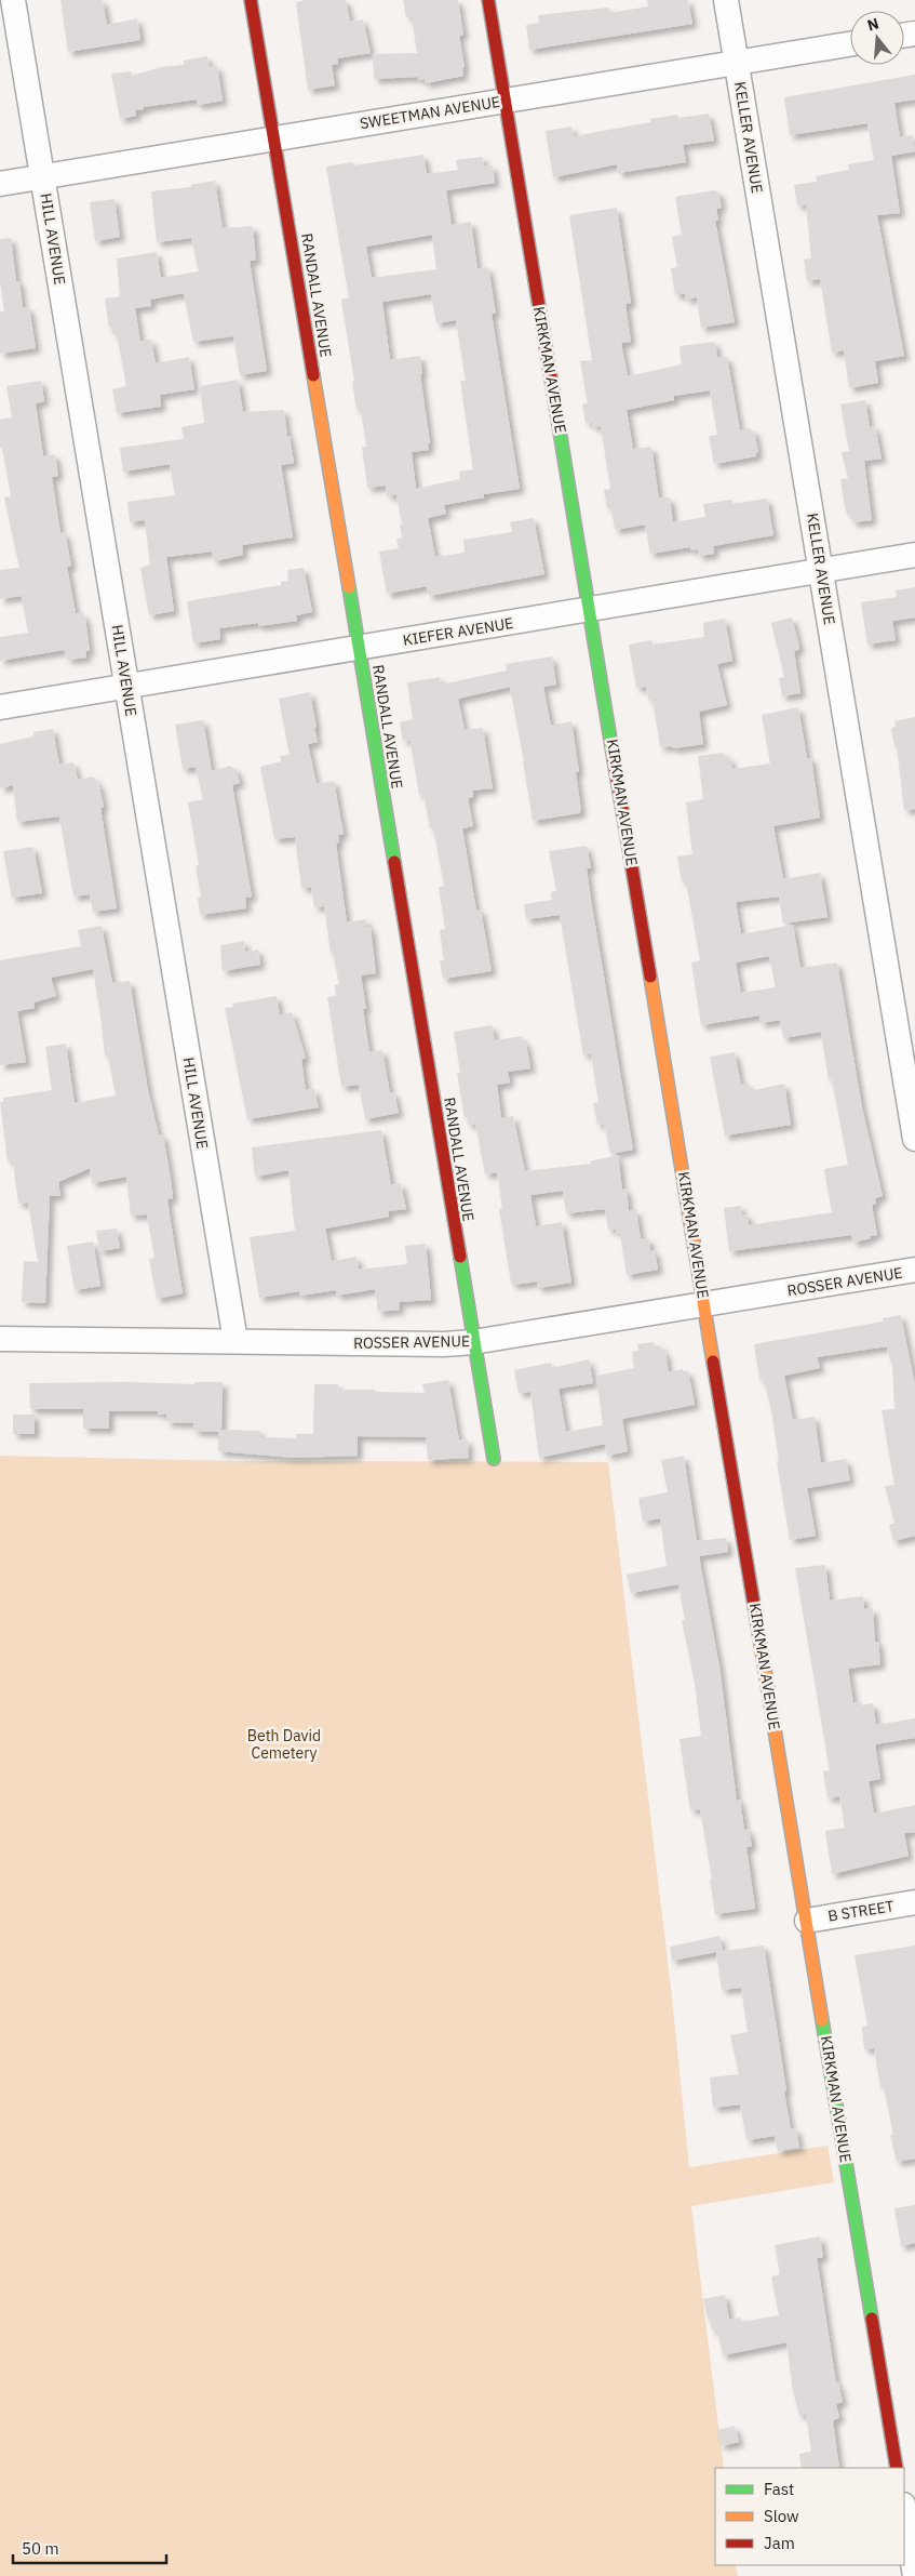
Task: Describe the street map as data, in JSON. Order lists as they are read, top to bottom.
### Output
{
  "streets": {
    "street": [
      "SWEETMAN AVENUE",
      "KELLER AVENUE",
      "HILL AVENUE",
      "RANDALL AVENUE",
      "KIRKMAN AVENUE",
      "KIEFER AVENUE",
      "ROSSER AVENUE",
      "B STREET"
    ]
  },
  "crossings": [
    ["SWEETMAN AVENUE", "KELLER AVENUE"],
    ["SWEETMAN AVENUE", "HILL AVENUE"],
    ["SWEETMAN AVENUE", "RANDALL AVENUE"],
    ["SWEETMAN AVENUE", "KIRKMAN AVENUE"],
    ["KELLER AVENUE", "KIEFER AVENUE"],
    ["HILL AVENUE", "KIEFER AVENUE"],
    ["HILL AVENUE", "ROSSER AVENUE"],
    ["RANDALL AVENUE", "KIEFER AVENUE"],
    ["RANDALL AVENUE", "ROSSER AVENUE"],
    ["KIRKMAN AVENUE", "KIEFER AVENUE"],
    ["KIRKMAN AVENUE", "ROSSER AVENUE"],
    ["KIRKMAN AVENUE", "B STREET"]
  ],
  "parks": ["Beth David Cemetery"],
  "legend": ["Fast", "Slow", "Jam"],
  "scale_bar": "50 m",
  "north": "top"
}
